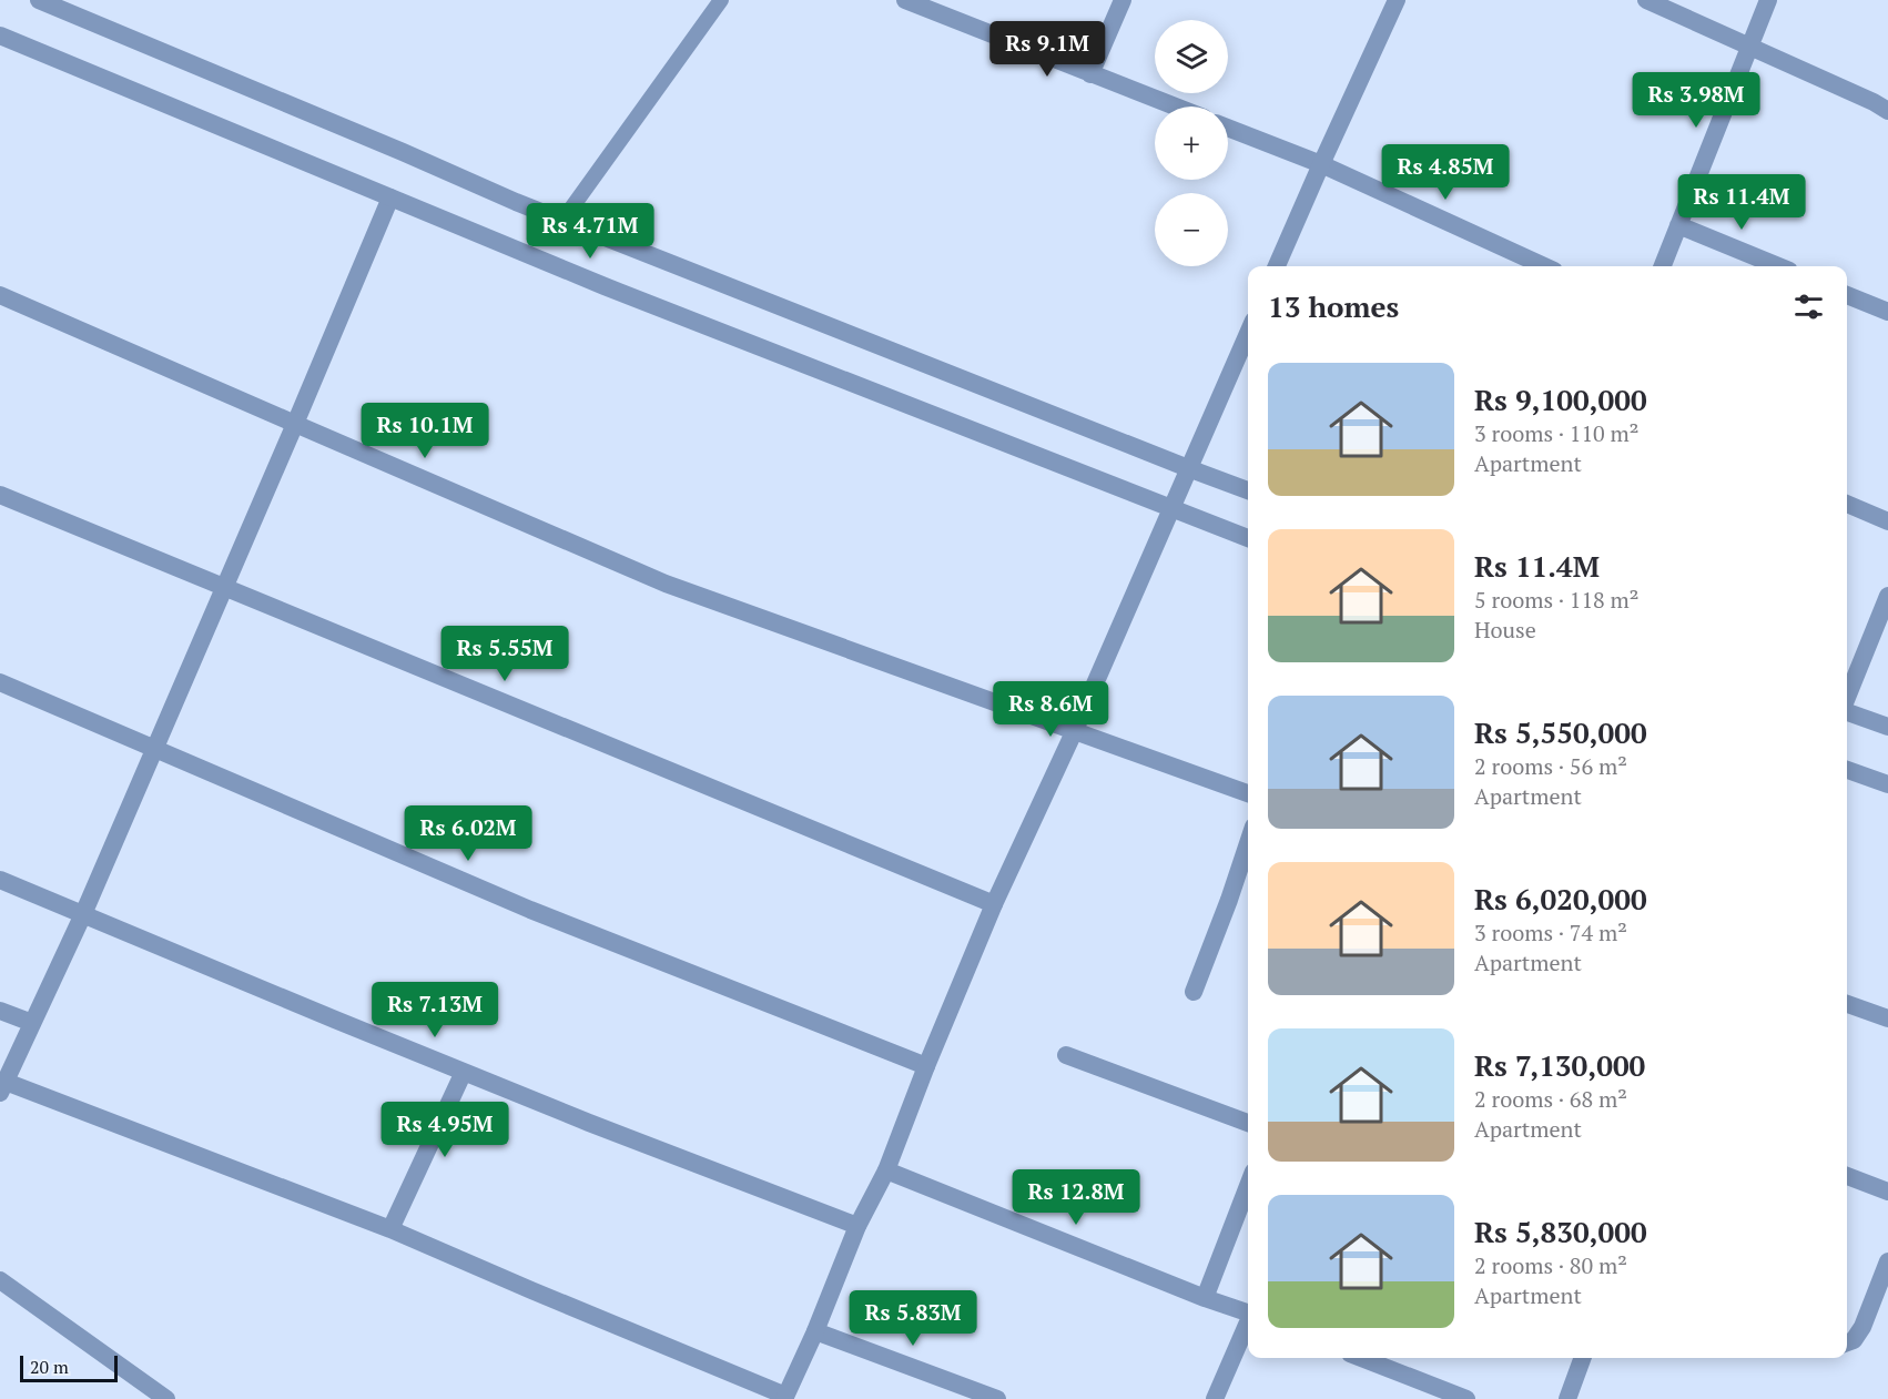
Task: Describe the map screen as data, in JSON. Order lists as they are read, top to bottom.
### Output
{
  "scale_bar": "20 m",
  "page": {
    "map_buttons": ["+", "−"],
    "price": [
      "Rs 9.1M",
      "Rs 3.98M",
      "Rs 4.85M",
      "Rs 11.4M",
      "Rs 4.71M",
      "Rs 10.1M",
      "Rs 5.55M",
      "Rs 8.6M",
      "Rs 6.02M",
      "Rs 7.13M",
      "Rs 4.95M",
      "Rs 12.8M",
      "Rs 5.83M"
    ],
    "heading": "13 homes",
    "list": [
      {
        "name": "Rs 9,100,000",
        "note": "3 rooms · 110 m² · Apartment"
      },
      {
        "name": "Rs 11.4M",
        "note": "5 rooms · 118 m² · House"
      },
      {
        "name": "Rs 5,550,000",
        "note": "2 rooms · 56 m² · Apartment"
      },
      {
        "name": "Rs 6,020,000",
        "note": "3 rooms · 74 m² · Apartment"
      },
      {
        "name": "Rs 7,130,000",
        "note": "2 rooms · 68 m² · Apartment"
      },
      {
        "name": "Rs 5,830,000",
        "note": "2 rooms · 80 m² · Apartment"
      }
    ],
    "scale": "20 m"
  }
}
